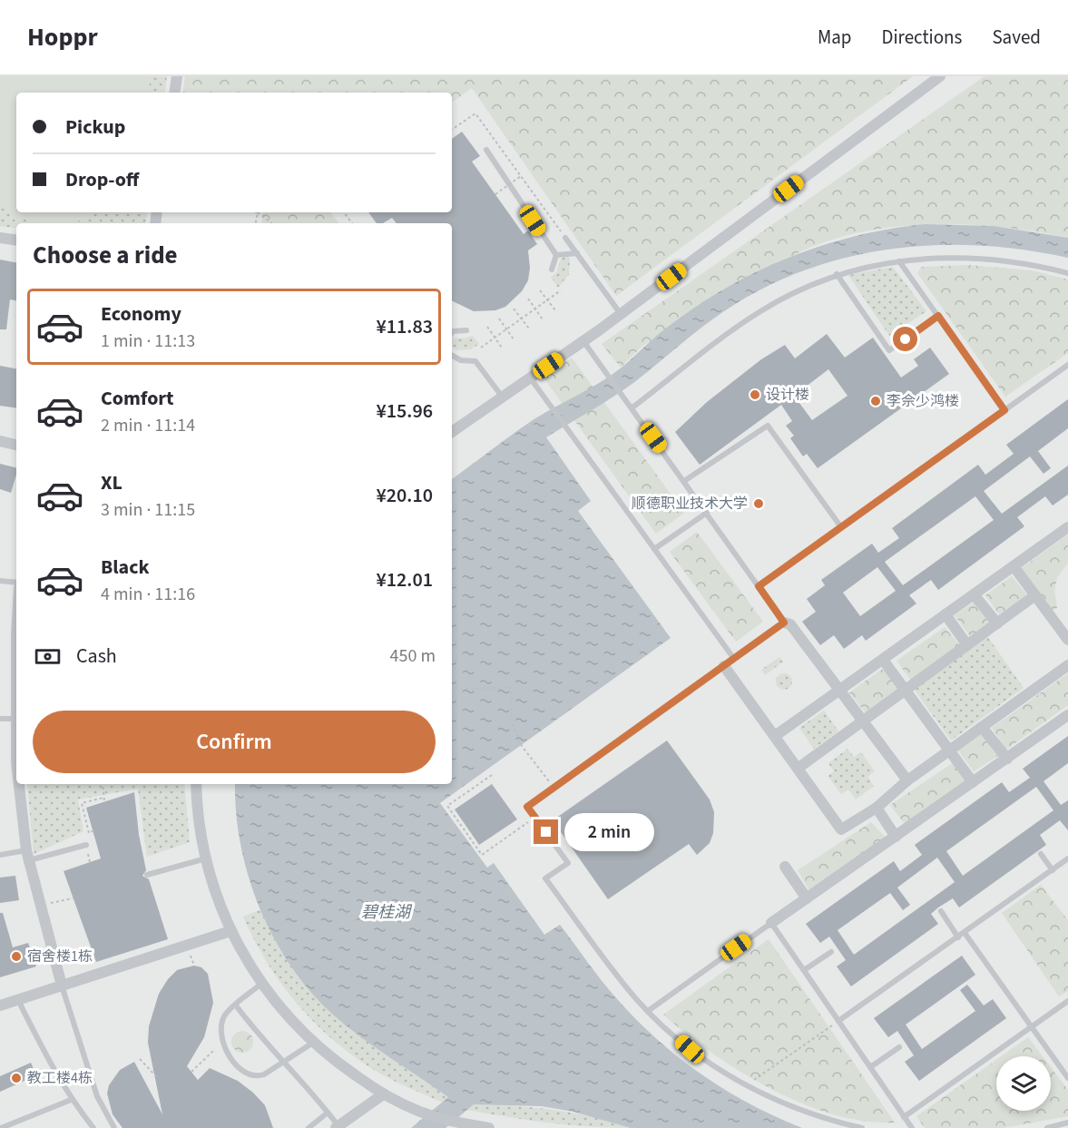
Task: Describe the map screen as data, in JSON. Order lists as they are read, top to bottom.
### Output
{
  "water": ["碧桂湖"],
  "places": [
    "设计楼",
    "李佘少鸿楼",
    "顺德职业技术大学",
    "宿舍楼1栋",
    "教工楼4栋"
  ],
  "page": {
    "header": "Hoppr",
    "nav": ["Map", "Directions", "Saved"],
    "banner": ["Pickup", "Drop-off"],
    "heading": "Choose a ride",
    "list": [
      {
        "name": "Economy",
        "note": "1 min · 11:13",
        "value": "¥11.83"
      },
      {
        "name": "Comfort",
        "note": "2 min · 11:14",
        "value": "¥15.96"
      },
      {
        "name": "XL",
        "note": "3 min · 11:15",
        "value": "¥20.10"
      },
      {
        "name": "Black",
        "note": "4 min · 11:16",
        "value": "¥12.01"
      }
    ],
    "pay": ["Cash", "450 m"],
    "buttons": "Confirm",
    "bubble": "2 min"
  }
}
